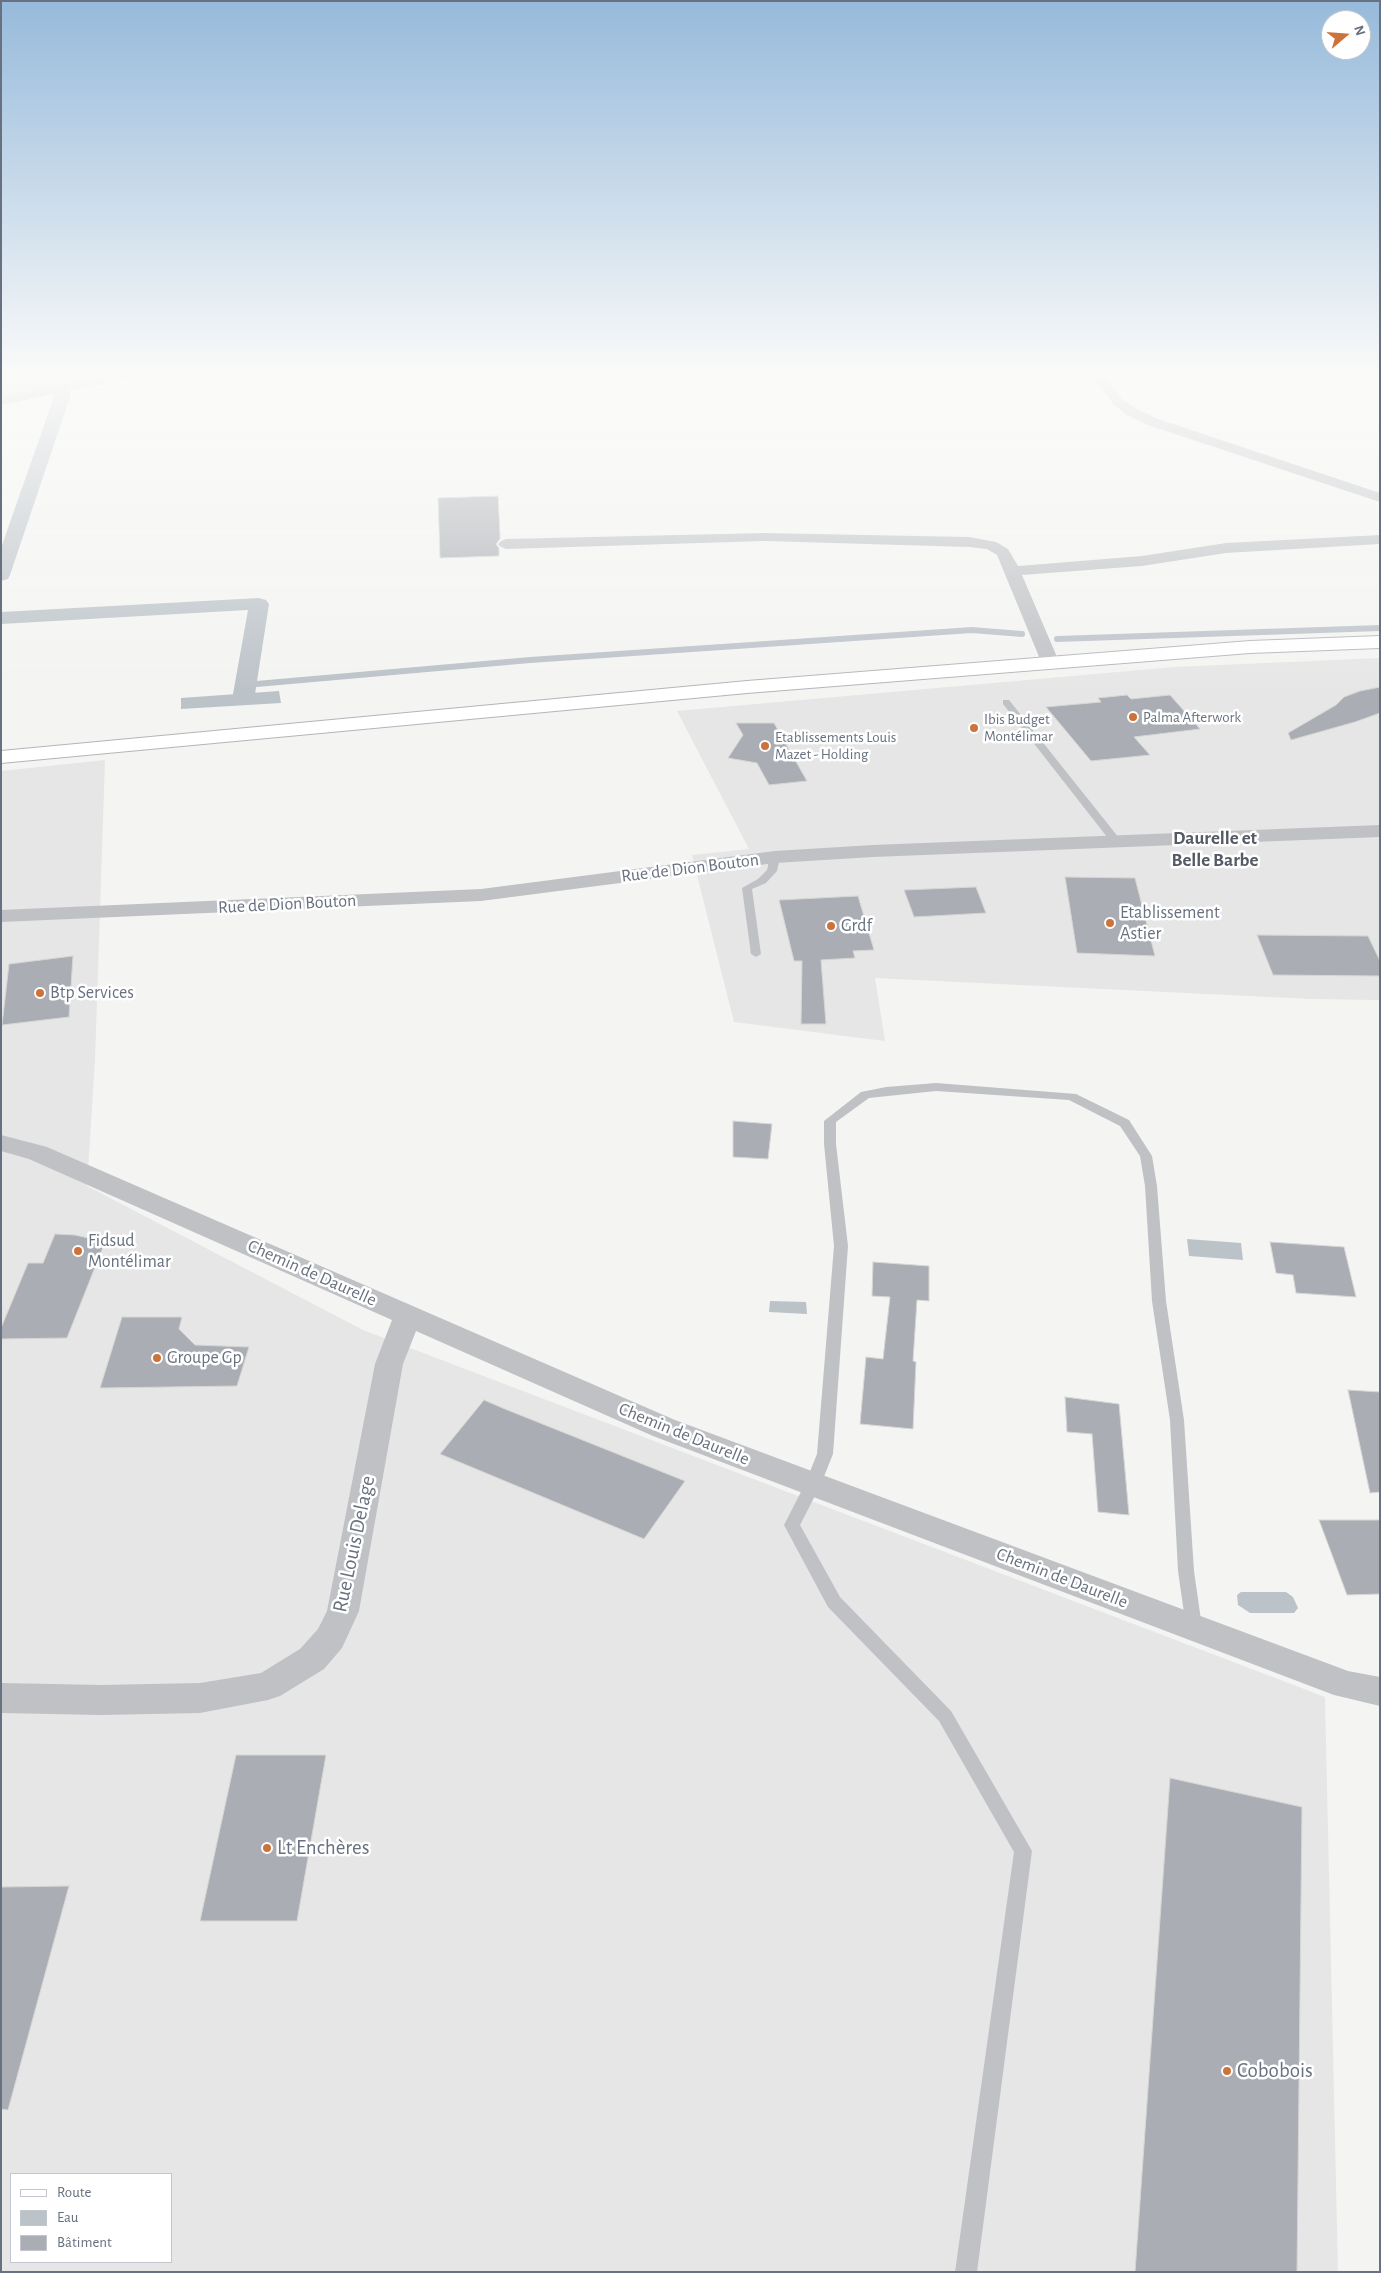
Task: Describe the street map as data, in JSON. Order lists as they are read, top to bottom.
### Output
{
  "streets": {
    "street": ["Rue de Dion Bouton", "Chemin de Daurelle", "Rue Louis Delage"]
  },
  "crossings": [
    ["Chemin de Daurelle", "Rue Louis Delage"]
  ],
  "districts": ["Daurelle et Belle Barbe"],
  "places": [
    "Palma Afterwork",
    "Ibis Budget Montélimar",
    "Etablissements Louis Mazet - Holding",
    "Etablissement Astier",
    "Grdf",
    "Btp Services",
    "Fidsud Montélimar",
    "Groupe Gp",
    "Lt Enchères",
    "Cobobois"
  ],
  "legend": ["Route", "Eau", "Bâtiment"],
  "north": "right"
}
